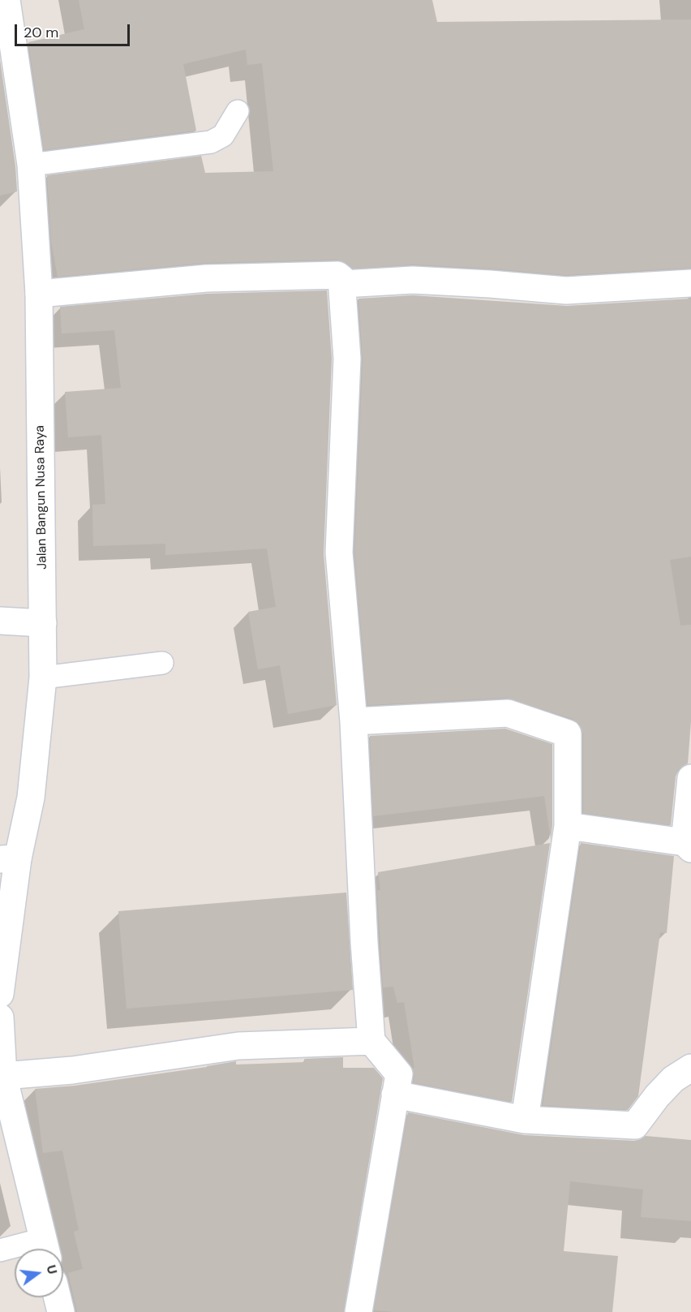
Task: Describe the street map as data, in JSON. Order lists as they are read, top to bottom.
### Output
{
  "streets": {
    "street": ["Jalan Bangun Nusa Raya"]
  },
  "scale_bar": "20 m",
  "north": "right"
}
